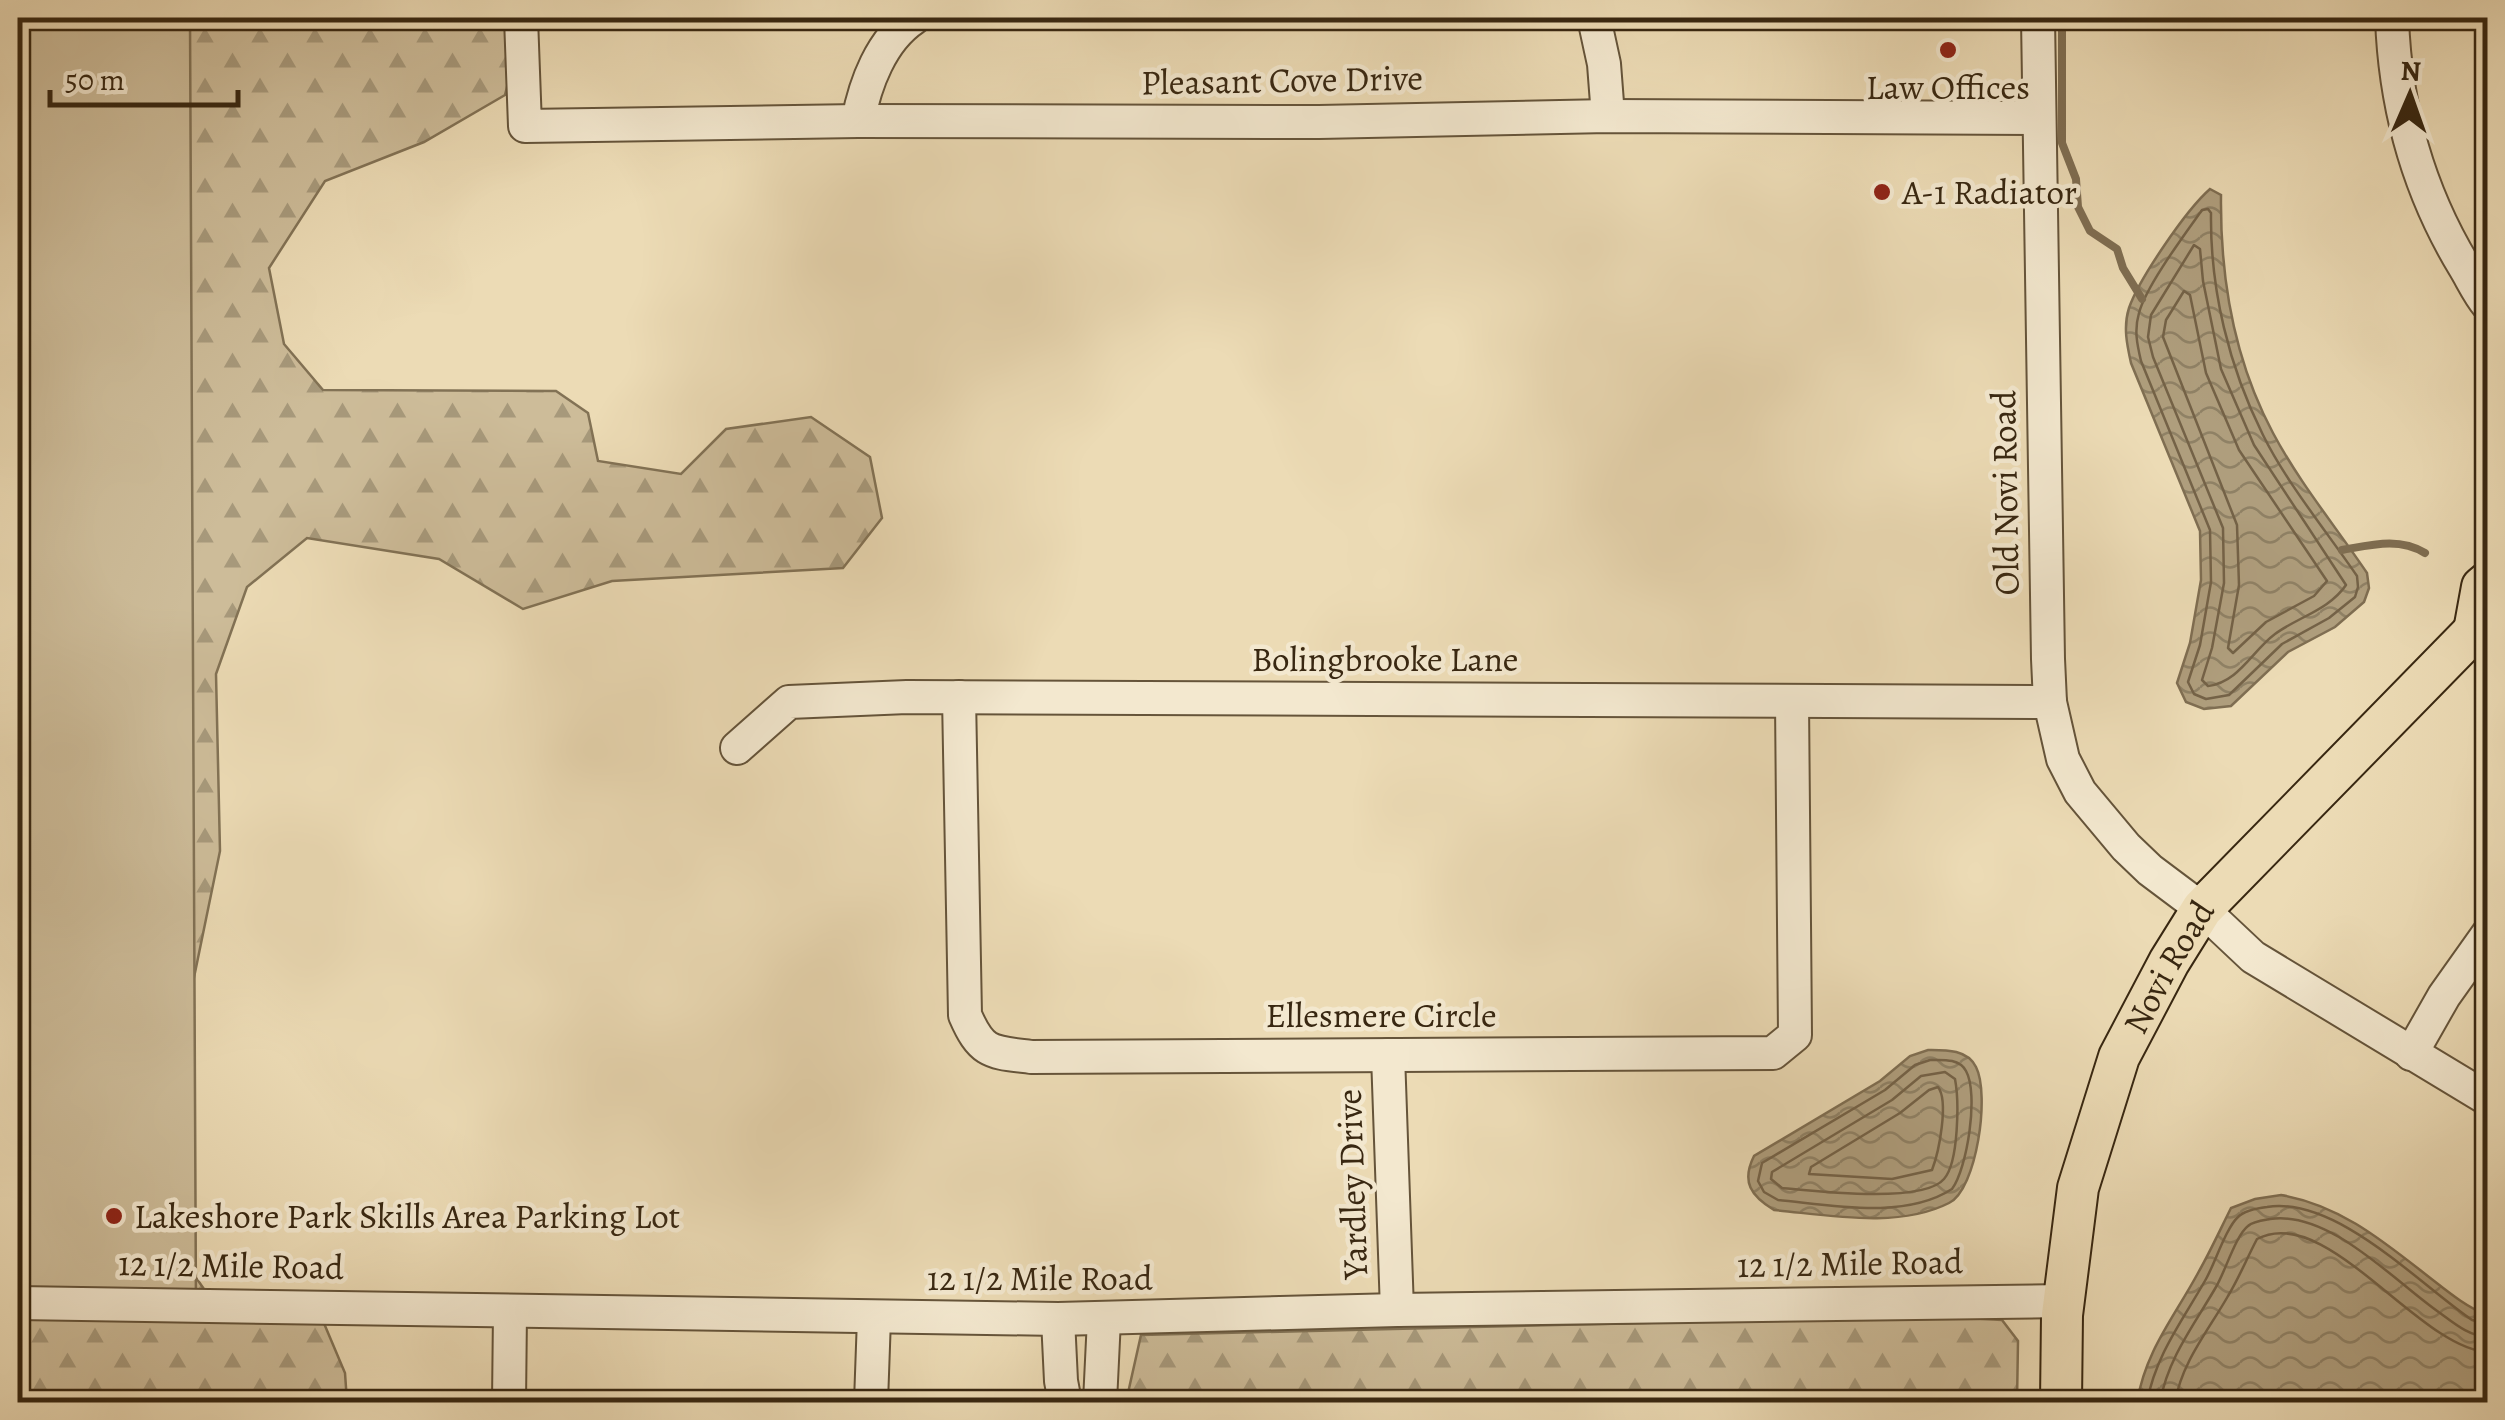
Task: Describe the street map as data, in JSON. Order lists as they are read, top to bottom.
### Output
{
  "streets": {
    "main road": ["Novi Road"],
    "street": [
      "Pleasant Cove Drive",
      "Old Novi Road",
      "Bolingbrooke Lane",
      "Ellesmere Circle",
      "Yardley Drive",
      "12 1/2 Mile Road"
    ]
  },
  "crossings": [
    ["Pleasant Cove Drive", "Old Novi Road"],
    ["Old Novi Road", "Bolingbrooke Lane"],
    ["Old Novi Road", "Novi Road"],
    ["Bolingbrooke Lane", "Ellesmere Circle"],
    ["Novi Road", "12 1/2 Mile Road"],
    ["Ellesmere Circle", "Yardley Drive"],
    ["Yardley Drive", "12 1/2 Mile Road"]
  ],
  "places": ["Law Offices", "A-1 Radiator", "Lakeshore Park Skills Area Parking Lot"],
  "scale_bar": "50 m",
  "north": "top"
}
